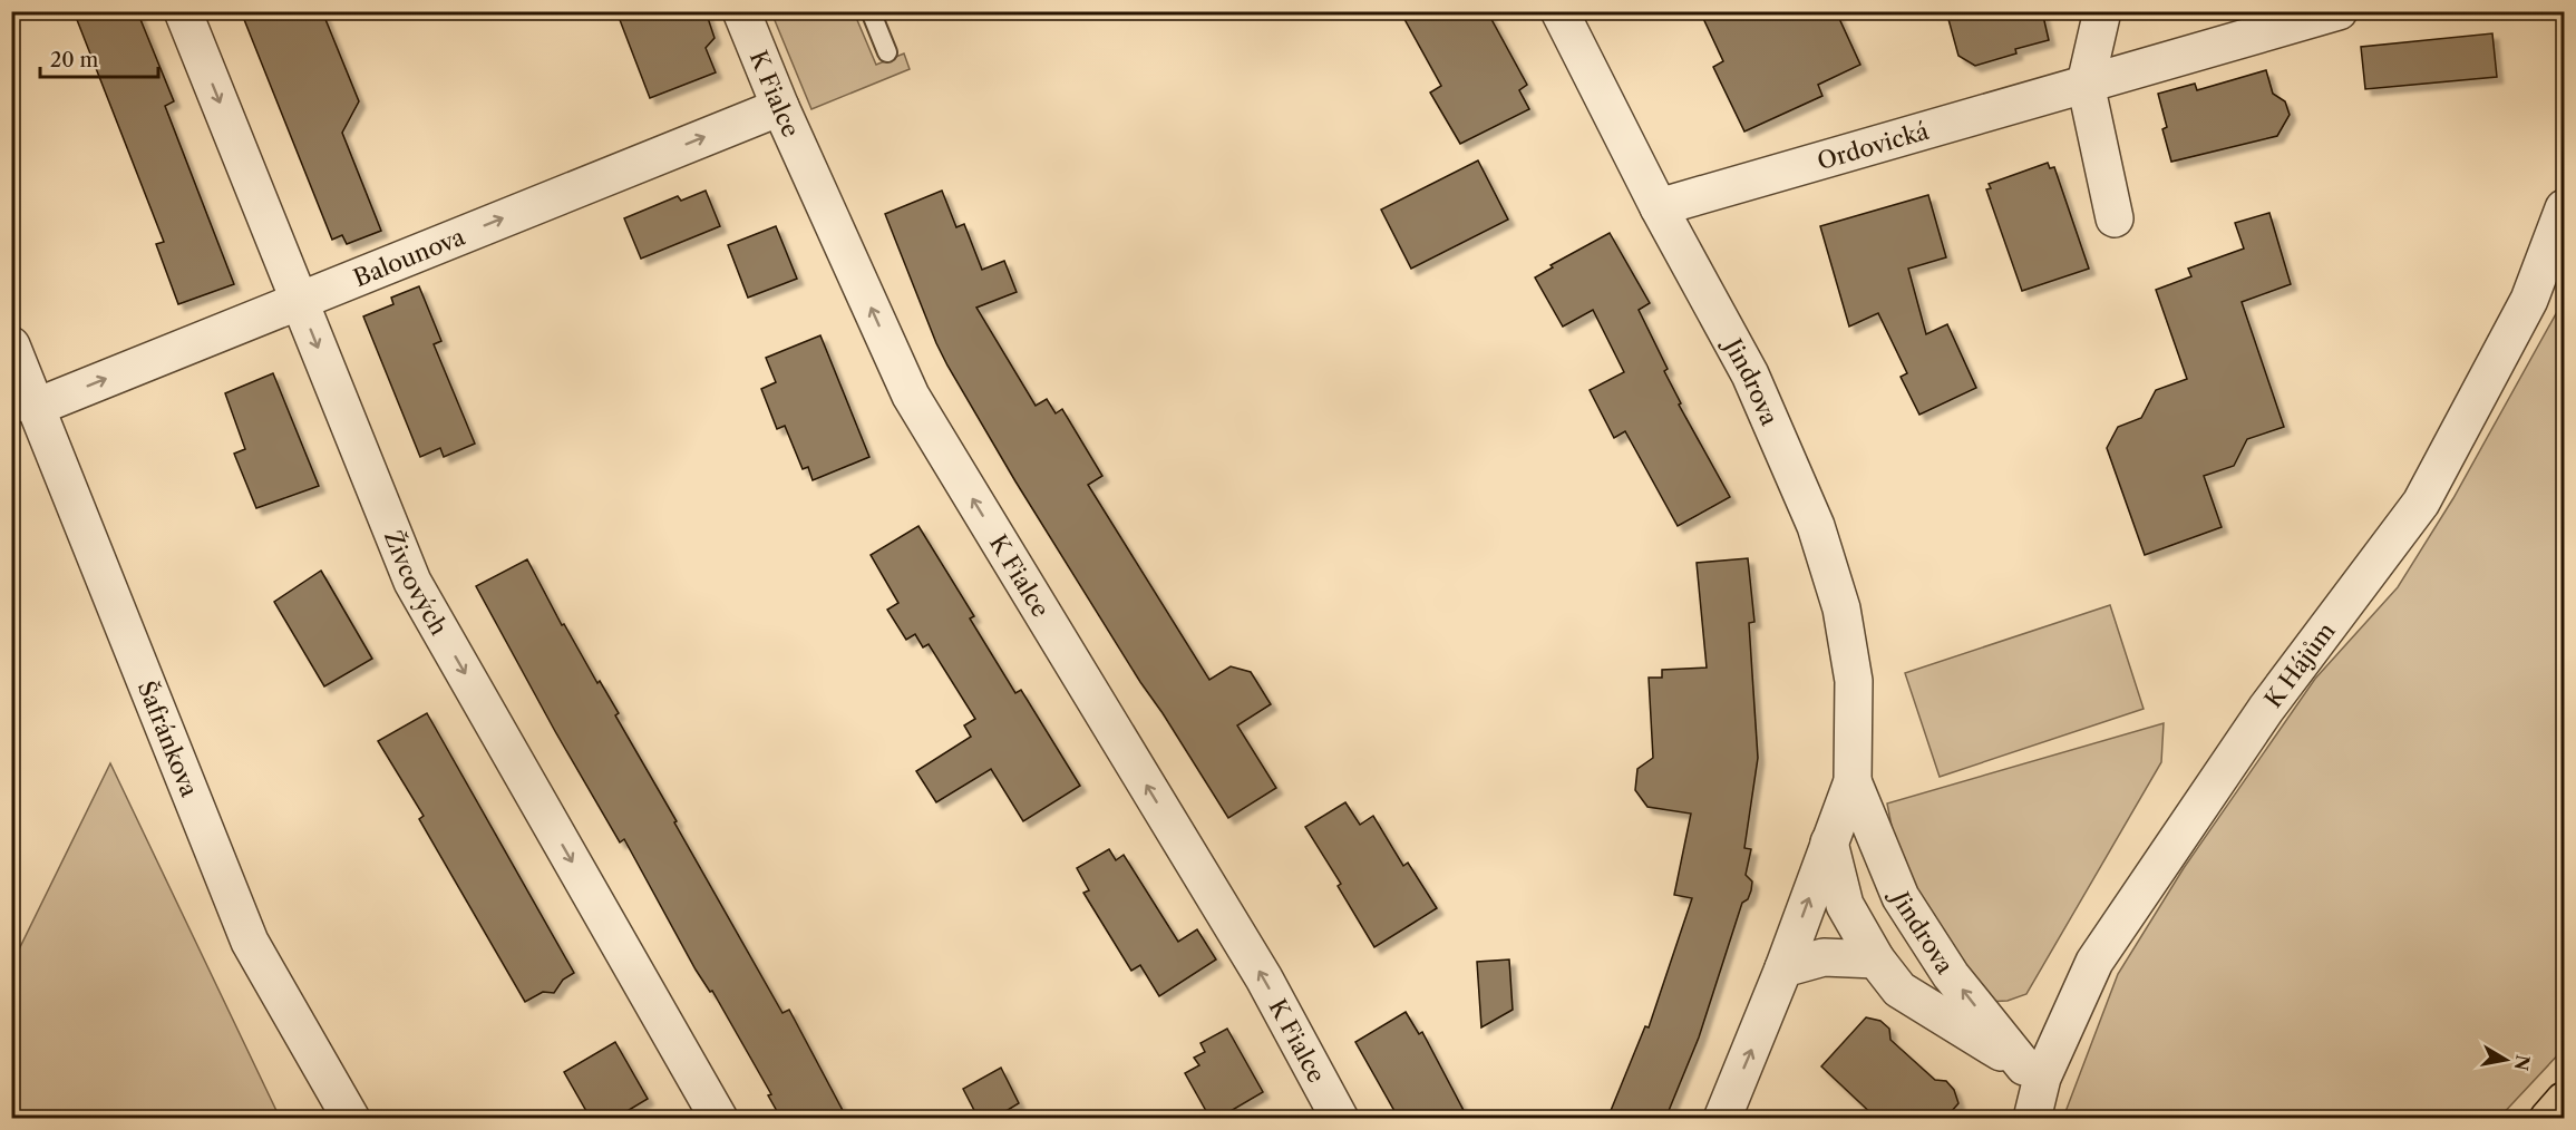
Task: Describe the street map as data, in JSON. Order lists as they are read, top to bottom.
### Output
{
  "streets": {
    "street": [
      "K Fialce",
      "Ordovická",
      "Balounova",
      "Jindrova",
      "Živcových",
      "K Hájům",
      "Šafránkova"
    ]
  },
  "crossings": [
    ["K Fialce", "Balounova"],
    ["Ordovická", "Jindrova"],
    ["Balounova", "Živcových"],
    ["Balounova", "Šafránkova"],
    ["Jindrova", "K Hájům"]
  ],
  "one_way": ["K Fialce", "Balounova", "Živcových"],
  "scale_bar": "20 m",
  "north": "right"
}
